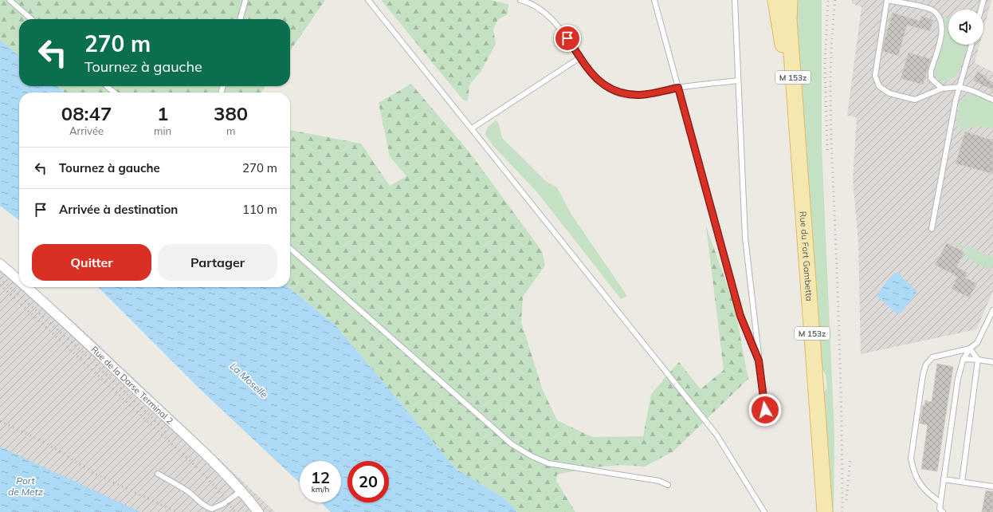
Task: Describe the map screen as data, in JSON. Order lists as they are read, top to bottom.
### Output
{
  "streets": {
    "main road": ["M 153z", "Rue du Fort Gambetta"],
    "street": ["Rue de la Darse Terminal 2"]
  },
  "water": ["La Moselle", "Port de Metz"],
  "page": {
    "turn": ["270 m", "Tournez à gauche"],
    "eta": [
      "08:47",
      "Arrivée",
      "1",
      "min",
      "380",
      "m"
    ],
    "list": [
      {
        "name": "Tournez à gauche",
        "value": "270 m"
      },
      {
        "name": "Arrivée à destination",
        "value": "110 m"
      }
    ],
    "buttons": ["Quitter", "Partager"],
    "speed": "12 km/h",
    "limit": "20"
  }
}
